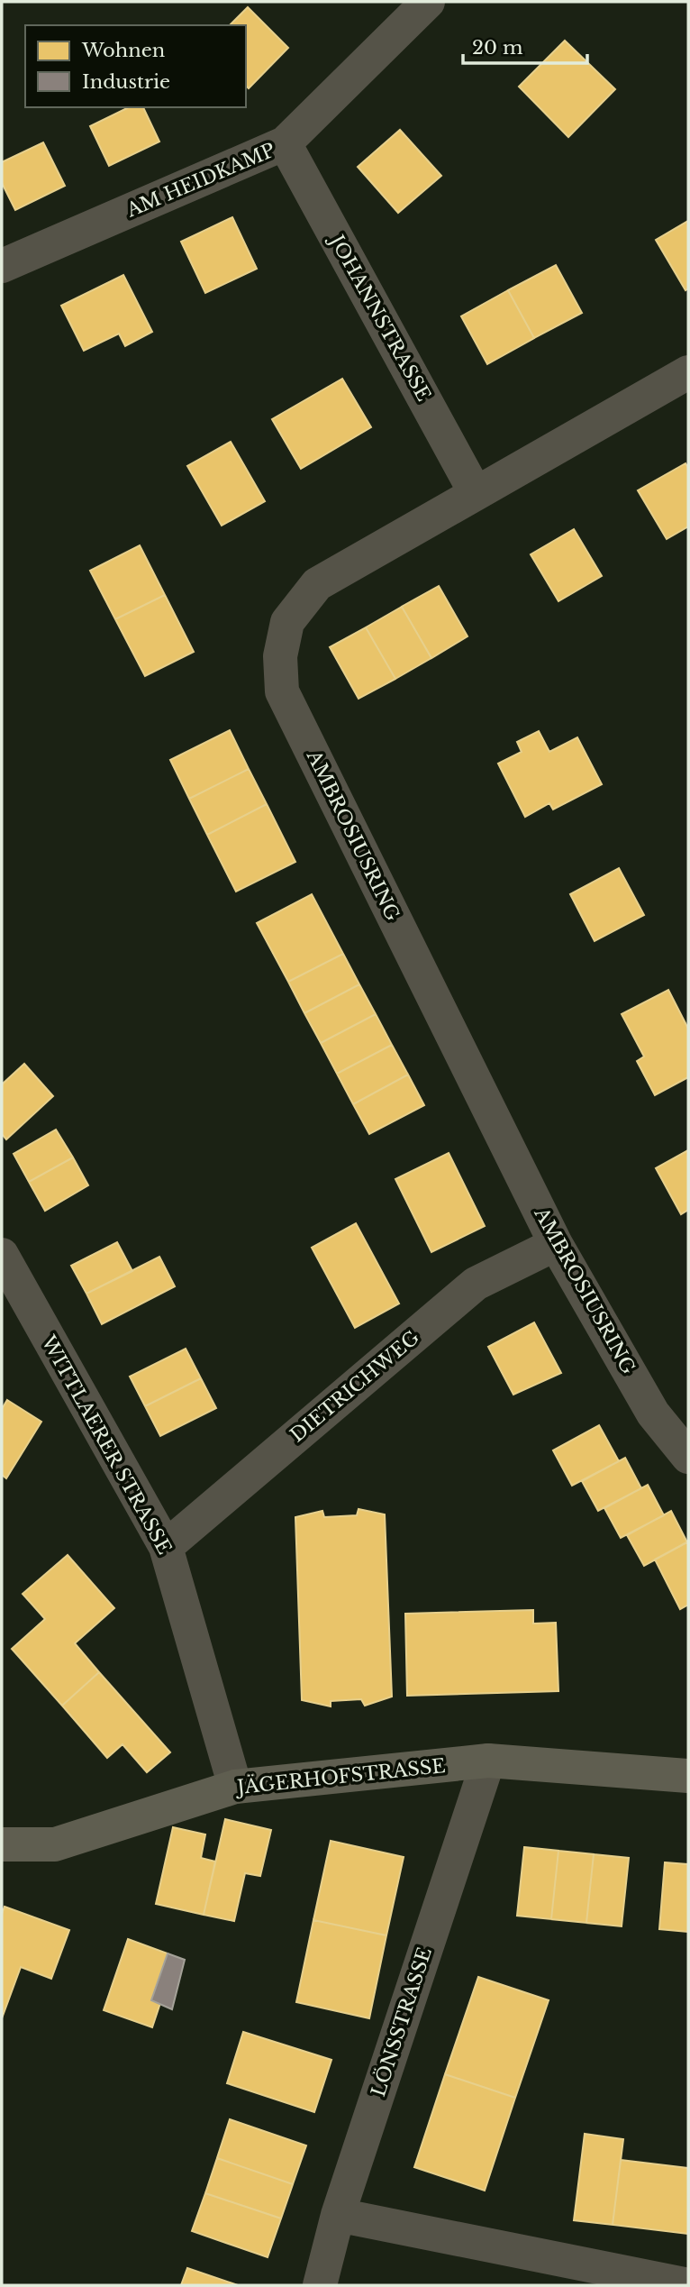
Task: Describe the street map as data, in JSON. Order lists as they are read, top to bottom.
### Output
{
  "streets": {
    "street": [
      "AM HEIDKAMP",
      "JOHANNSTRASSE",
      "AMBROSIUSRING",
      "DIETRICHWEG",
      "WITTLAERER STRASSE",
      "JÄGERHOFSTRASSE",
      "LÖNSSTRASSE"
    ]
  },
  "crossings": [
    ["AM HEIDKAMP", "JOHANNSTRASSE"],
    ["JOHANNSTRASSE", "AMBROSIUSRING"],
    ["AMBROSIUSRING", "DIETRICHWEG"],
    ["DIETRICHWEG", "WITTLAERER STRASSE"],
    ["WITTLAERER STRASSE", "JÄGERHOFSTRASSE"],
    ["JÄGERHOFSTRASSE", "LÖNSSTRASSE"]
  ],
  "legend": ["Wohnen", "Industrie"],
  "scale_bar": "20 m"
}
